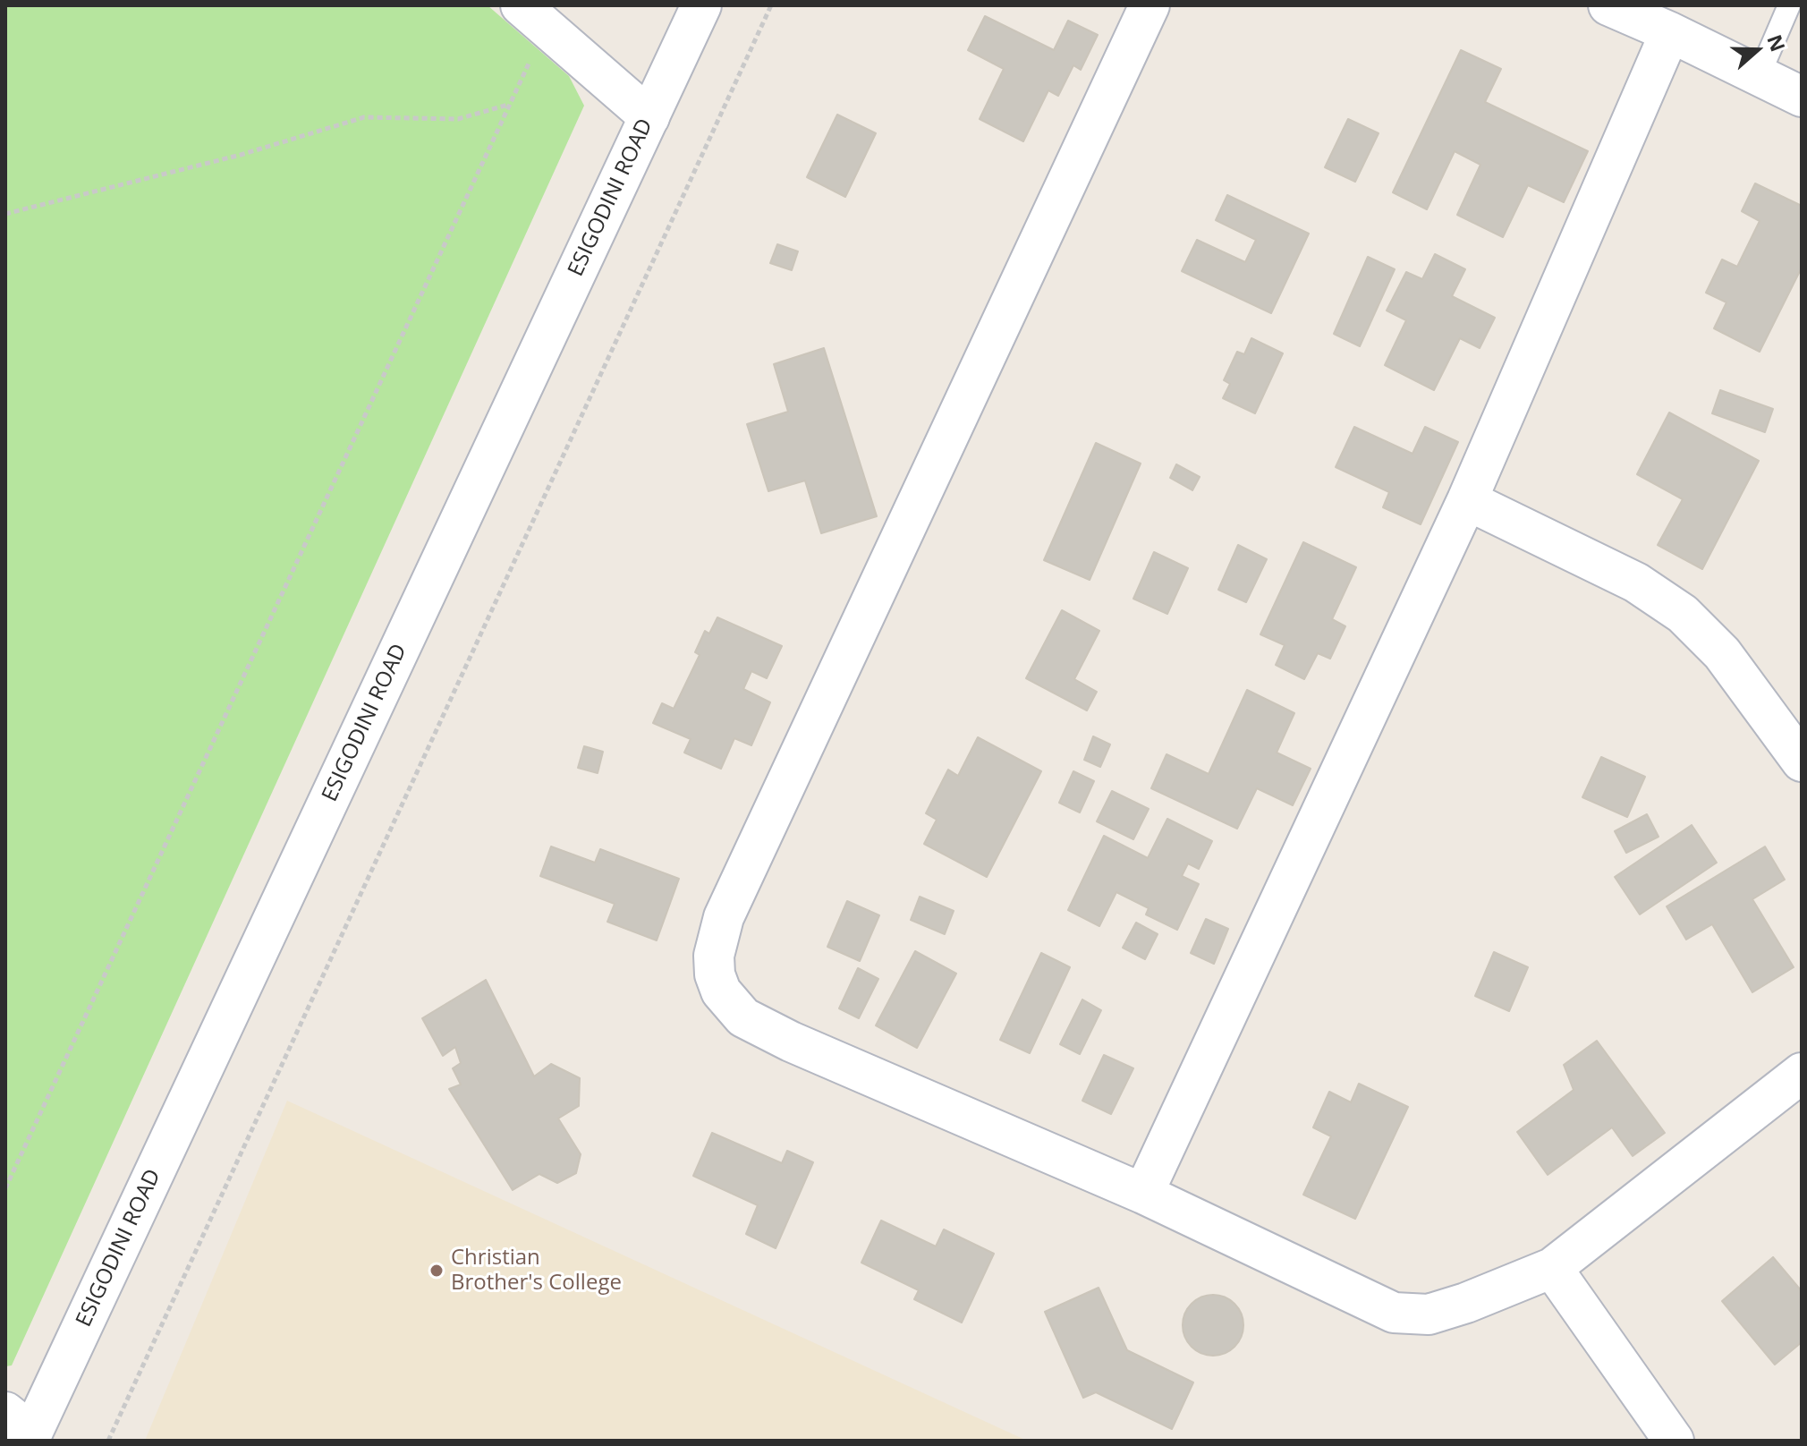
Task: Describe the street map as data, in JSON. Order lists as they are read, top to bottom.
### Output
{
  "streets": {
    "street": ["ESIGODINI ROAD"]
  },
  "places": ["Christian Brother's College"],
  "north": "right"
}
